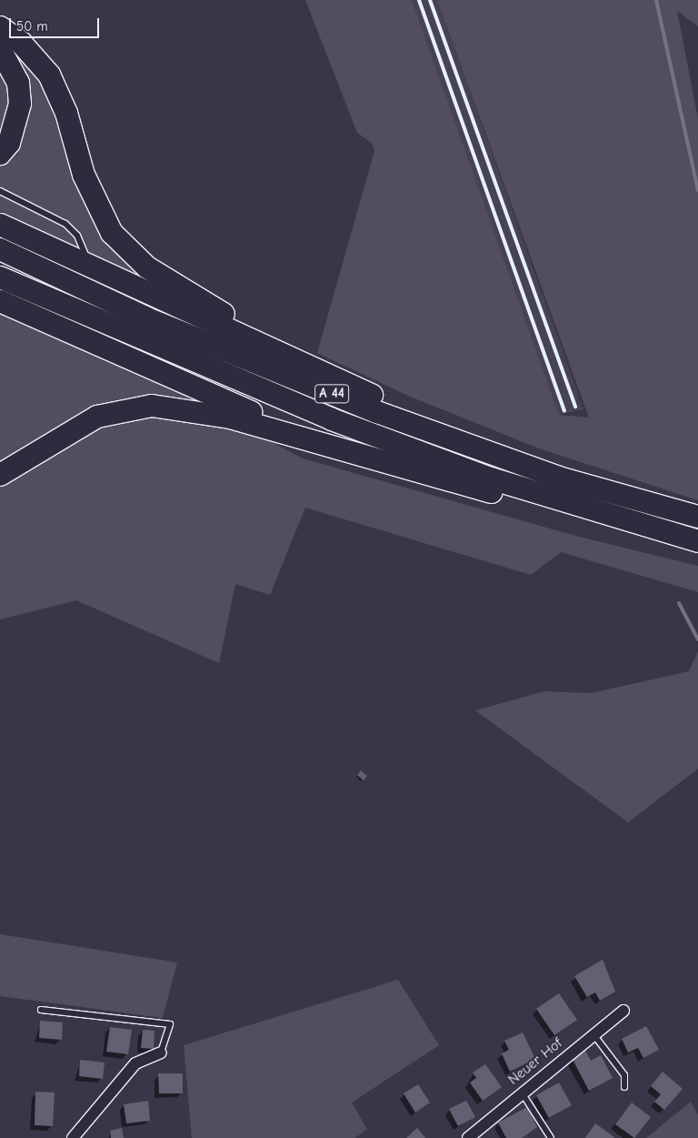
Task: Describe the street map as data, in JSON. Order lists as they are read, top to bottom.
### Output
{
  "streets": {
    "highway": ["A 44"],
    "street": ["Neuer Hof"]
  },
  "scale_bar": "50 m"
}
